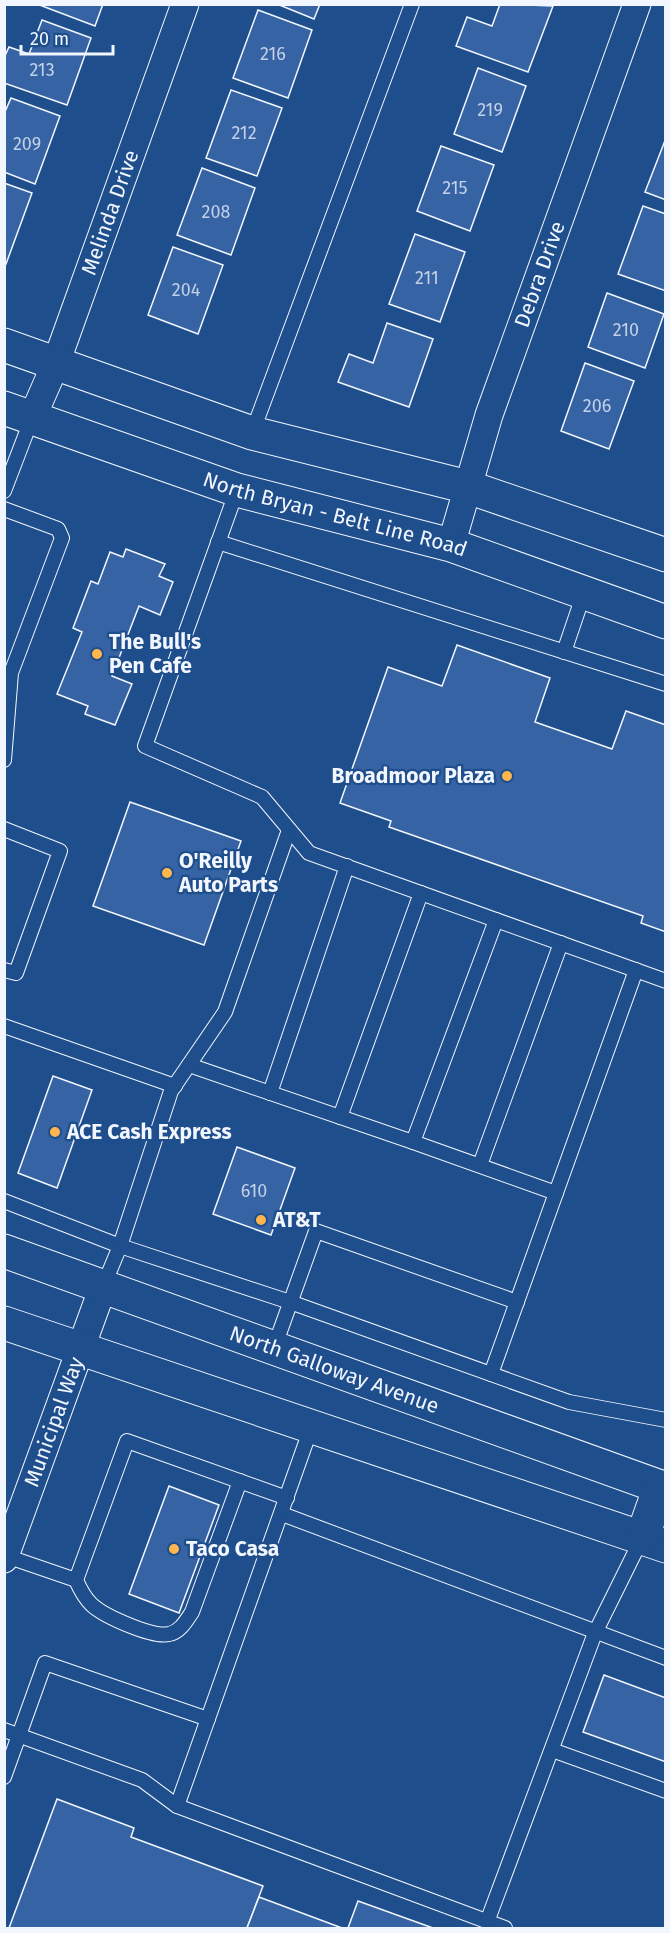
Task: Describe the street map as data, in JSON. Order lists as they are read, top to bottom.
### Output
{
  "streets": {
    "main road": ["North Bryan - Belt Line Road", "North Galloway Avenue"],
    "street": ["Melinda Drive", "Debra Drive", "Municipal Way"]
  },
  "crossings": [
    ["Melinda Drive", "North Bryan - Belt Line Road"],
    ["Debra Drive", "North Bryan - Belt Line Road"],
    ["North Galloway Avenue", "Municipal Way"]
  ],
  "places": [
    "The Bull's Pen Cafe",
    "Broadmoor Plaza",
    "O'Reilly Auto Parts",
    "ACE Cash Express",
    "AT&T",
    "Taco Casa"
  ],
  "house_numbers": [
    "216",
    "213",
    "219",
    "212",
    "209",
    "215",
    "208",
    "211",
    "204",
    "210",
    "206",
    "610"
  ],
  "scale_bar": "20 m"
}
